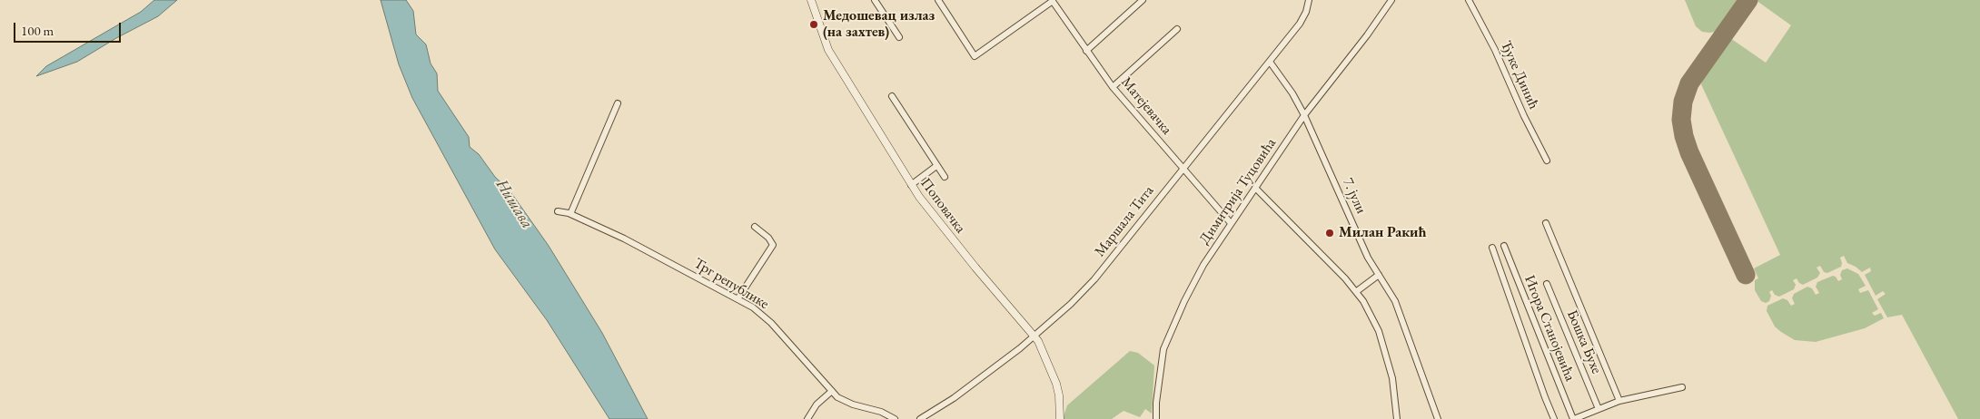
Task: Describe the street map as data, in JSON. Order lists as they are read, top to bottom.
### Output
{
  "streets": {
    "street": [
      "Ђуке Динић",
      "Матејевачка",
      "Димитрија Туцовића",
      "7. јули",
      "Поповачка",
      "Маршала Тита",
      "Трг републике",
      "Игора Станојевића",
      "Бошка Бухе"
    ]
  },
  "crossings": [
    ["Матејевачка", "Димитрија Туцовића"],
    ["Матејевачка", "Маршала Тита"],
    ["Димитрија Туцовића", "7. јули"],
    ["7. јули", "Маршала Тита"],
    ["Поповачка", "Маршала Тита"]
  ],
  "water": ["Нишава"],
  "places": ["Медошевац излаз (на захтев)", "Милан Ракић"],
  "scale_bar": "100 m"
}
